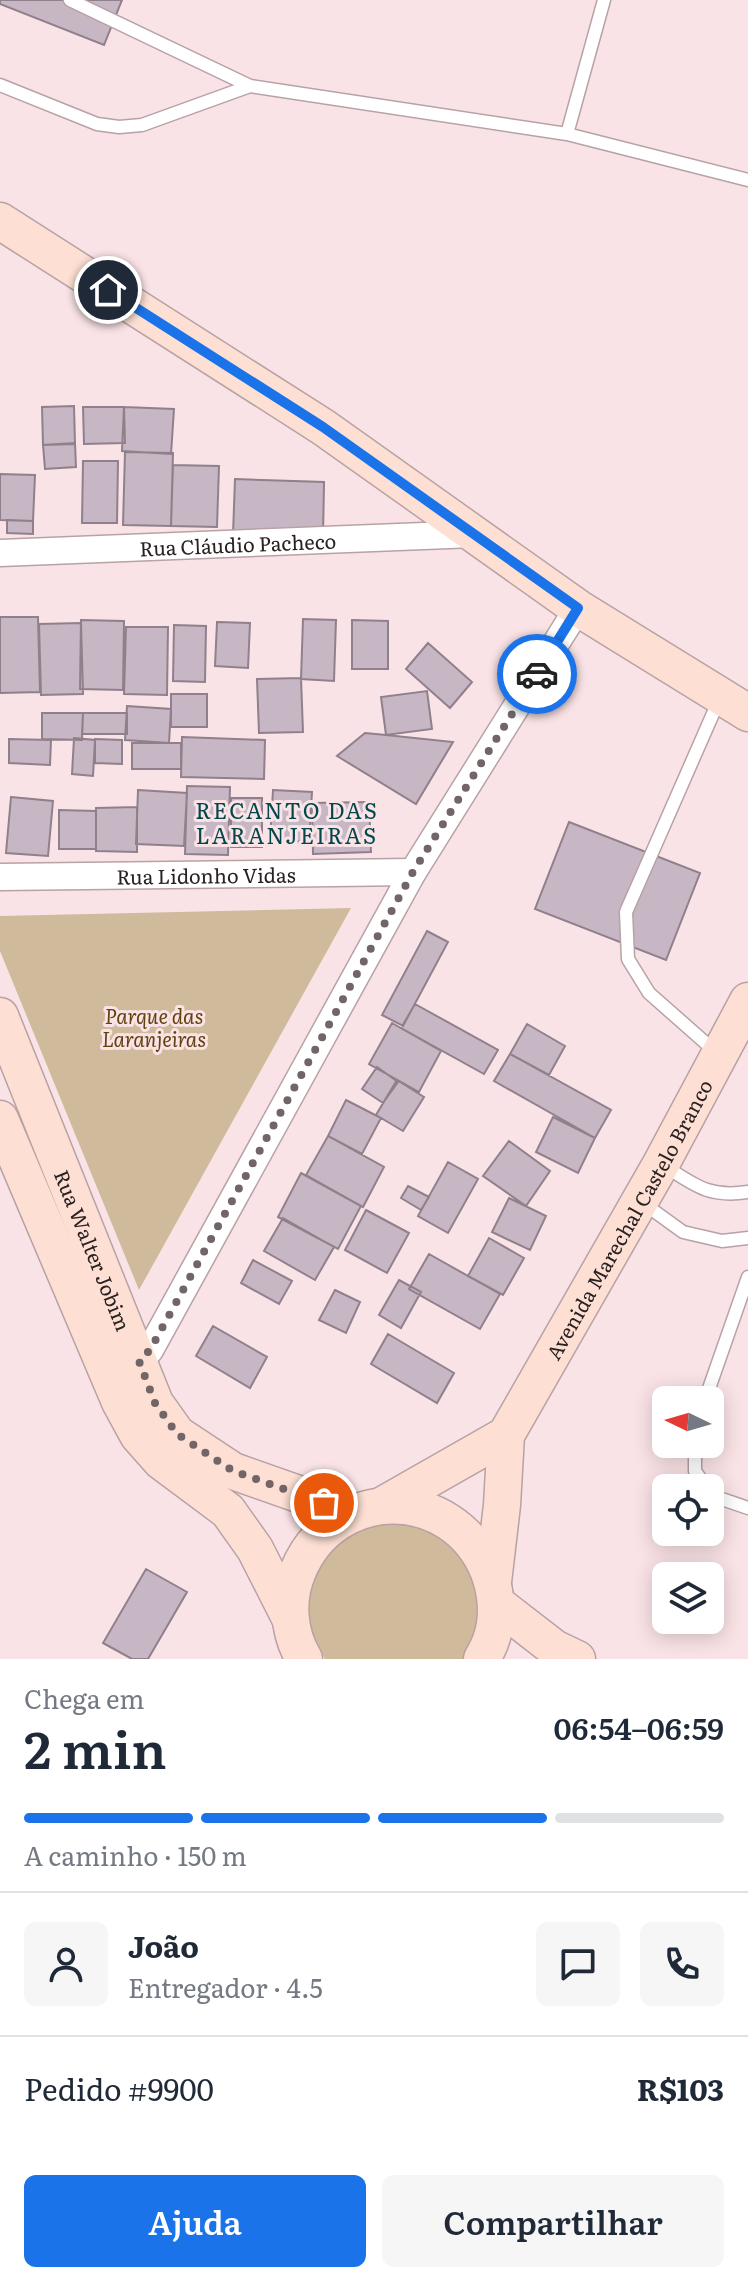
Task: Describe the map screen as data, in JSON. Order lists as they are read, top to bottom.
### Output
{
  "streets": {
    "main road": ["Avenida Marechal Castelo Branco", "Rua Walter Jobim"],
    "street": ["Rua Cláudio Pacheco", "Rua Lidonho Vidas"]
  },
  "crossings": [
    ["Avenida Marechal Castelo Branco", "Rua Walter Jobim"]
  ],
  "districts": ["RECANTO DAS LARANJEIRAS"],
  "parks": ["Parque das Laranjeiras"],
  "north": "left",
  "page": {
    "heading": ["2 min", "Chega em", "06:54–06:59"],
    "panel": [
      "João",
      "Entregador · 4.5",
      "Pedido #9900",
      "R$103"
    ],
    "bar": "A caminho · 150 m",
    "buttons": ["Ajuda", "Compartilhar"]
  }
}
